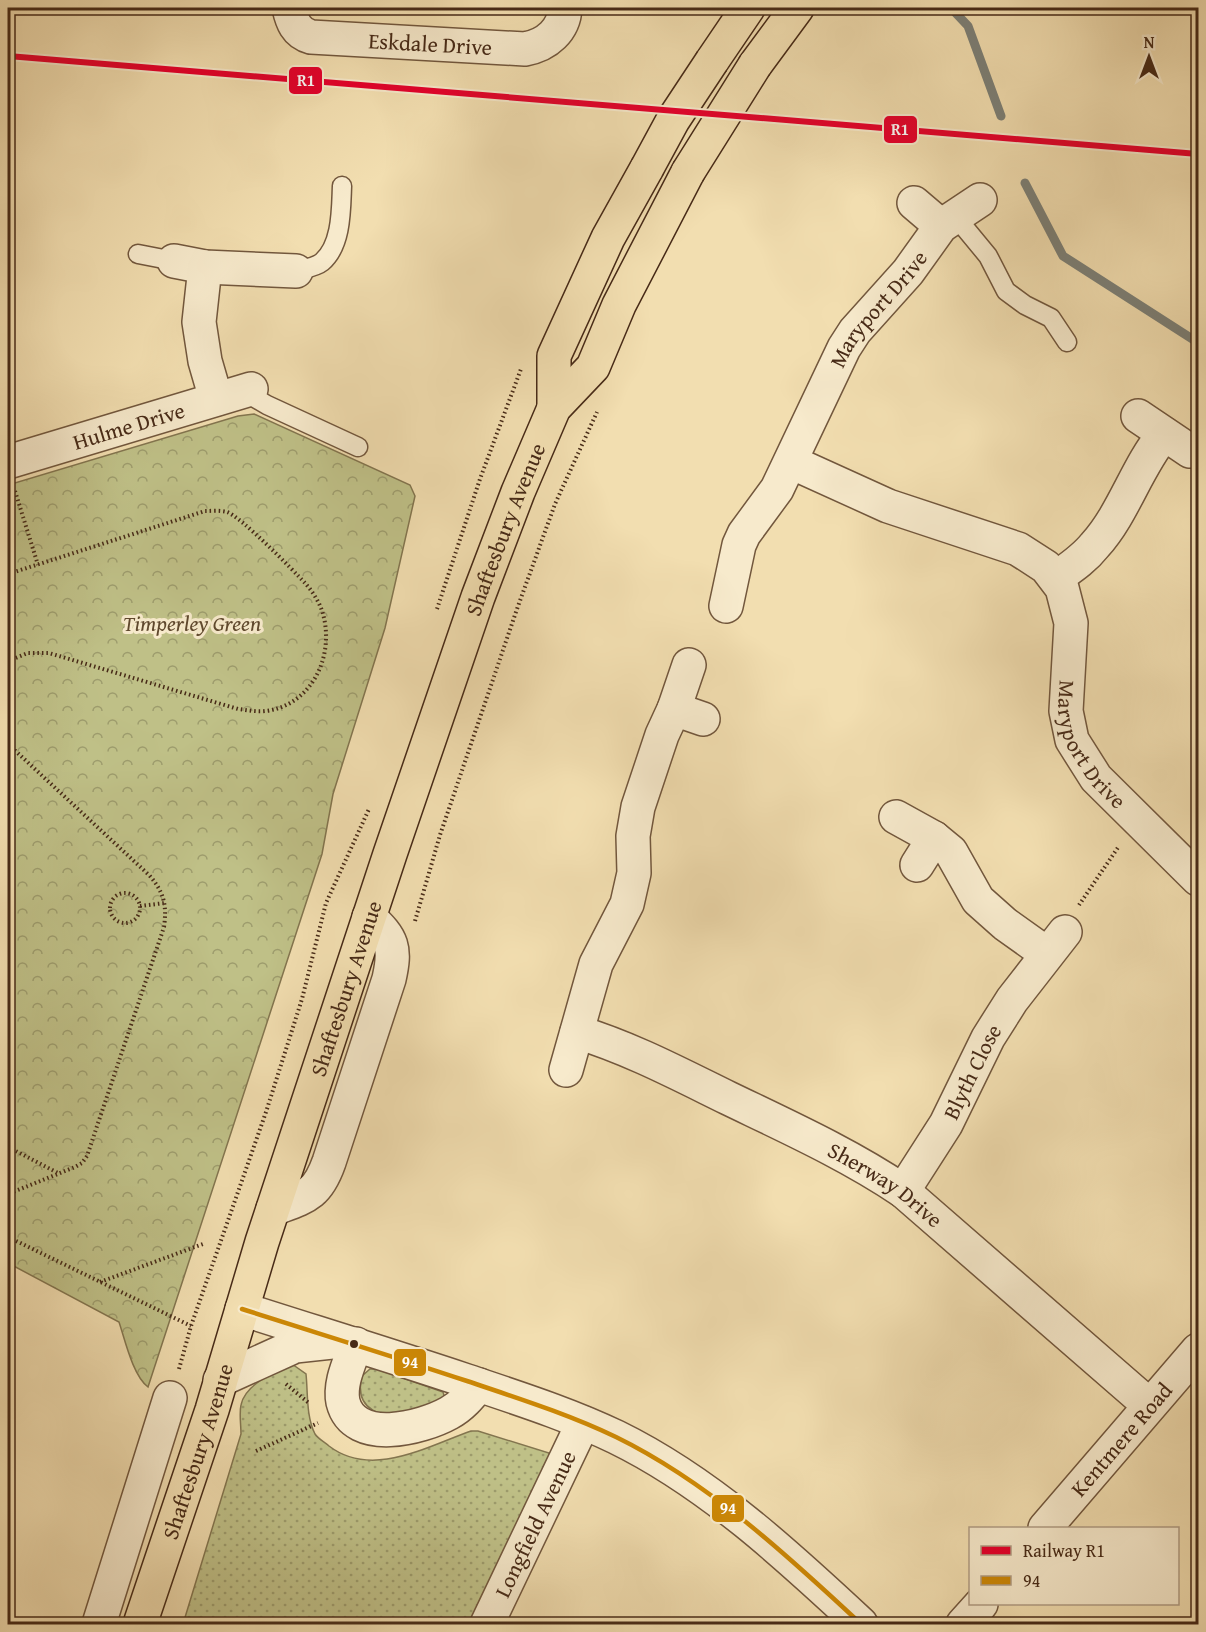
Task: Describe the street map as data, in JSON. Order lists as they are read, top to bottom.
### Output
{
  "streets": {
    "highway": ["Shaftesbury Avenue"],
    "street": [
      "Eskdale Drive",
      "Maryport Drive",
      "Hulme Drive",
      "Blyth Close",
      "Sherway Drive",
      "Kentmere Road",
      "Longfield Avenue"
    ]
  },
  "crossings": [
    ["Blyth Close", "Sherway Drive"],
    ["Sherway Drive", "Kentmere Road"]
  ],
  "parks": ["Timperley Green"],
  "lines": ["rail line R1", "transit line 94"],
  "legend": ["Railway R1", "94"],
  "north": "top"
}
